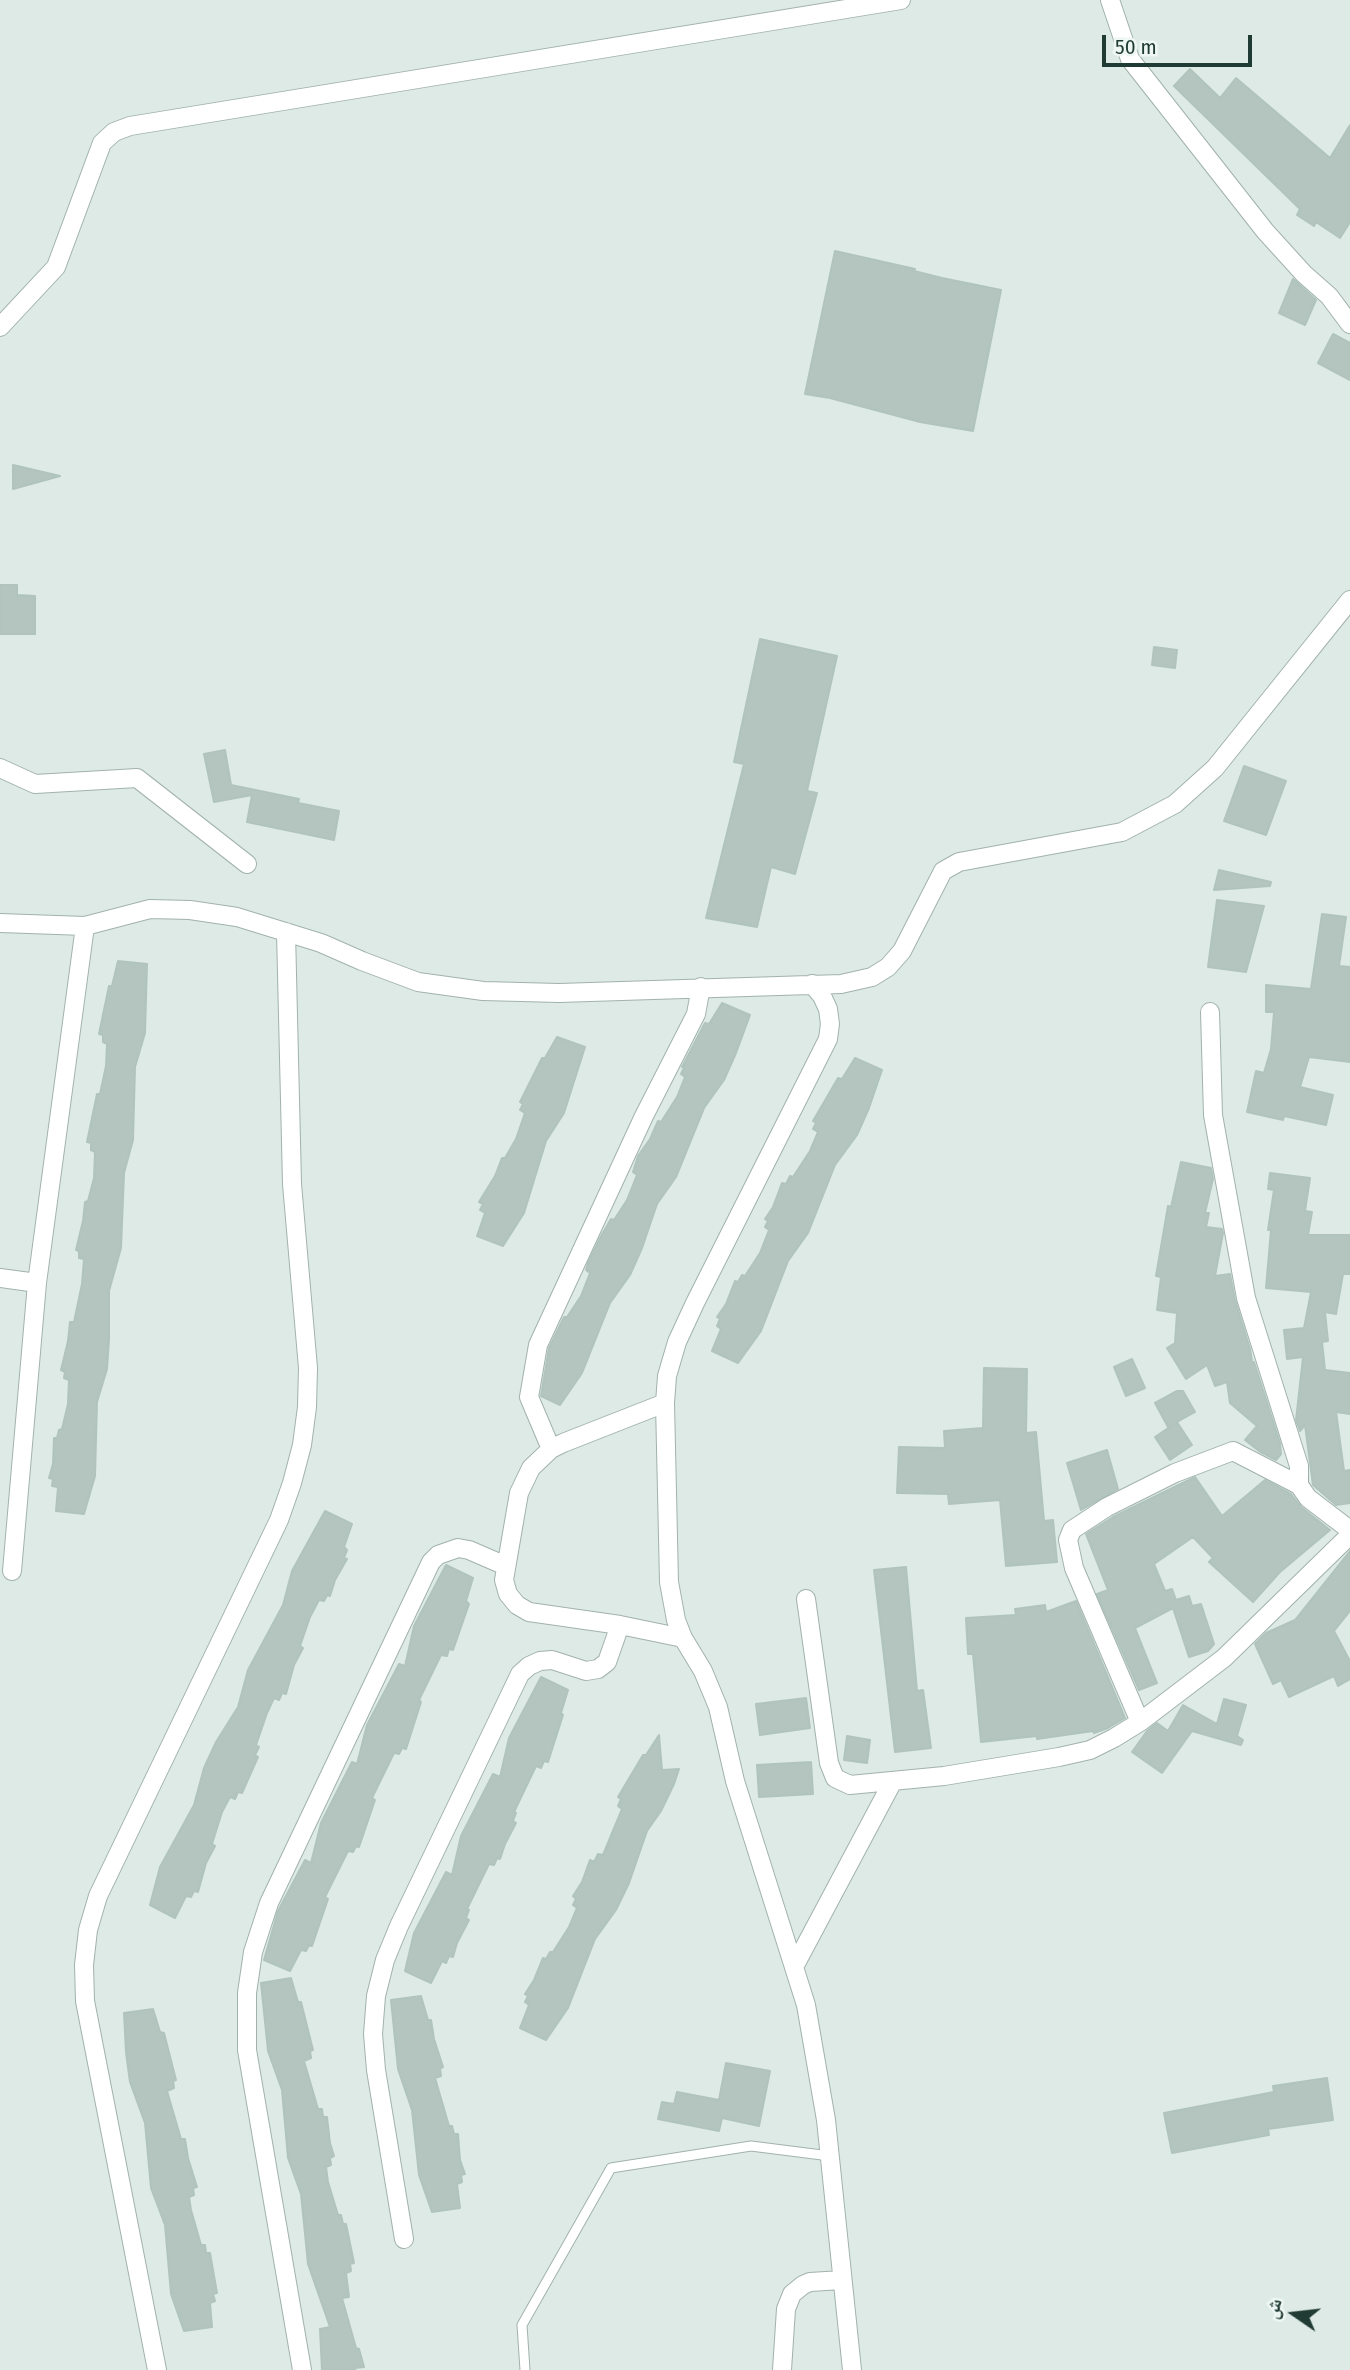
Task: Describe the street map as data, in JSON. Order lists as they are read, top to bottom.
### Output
{
  "scale_bar": "50 m",
  "north": "left"
}
